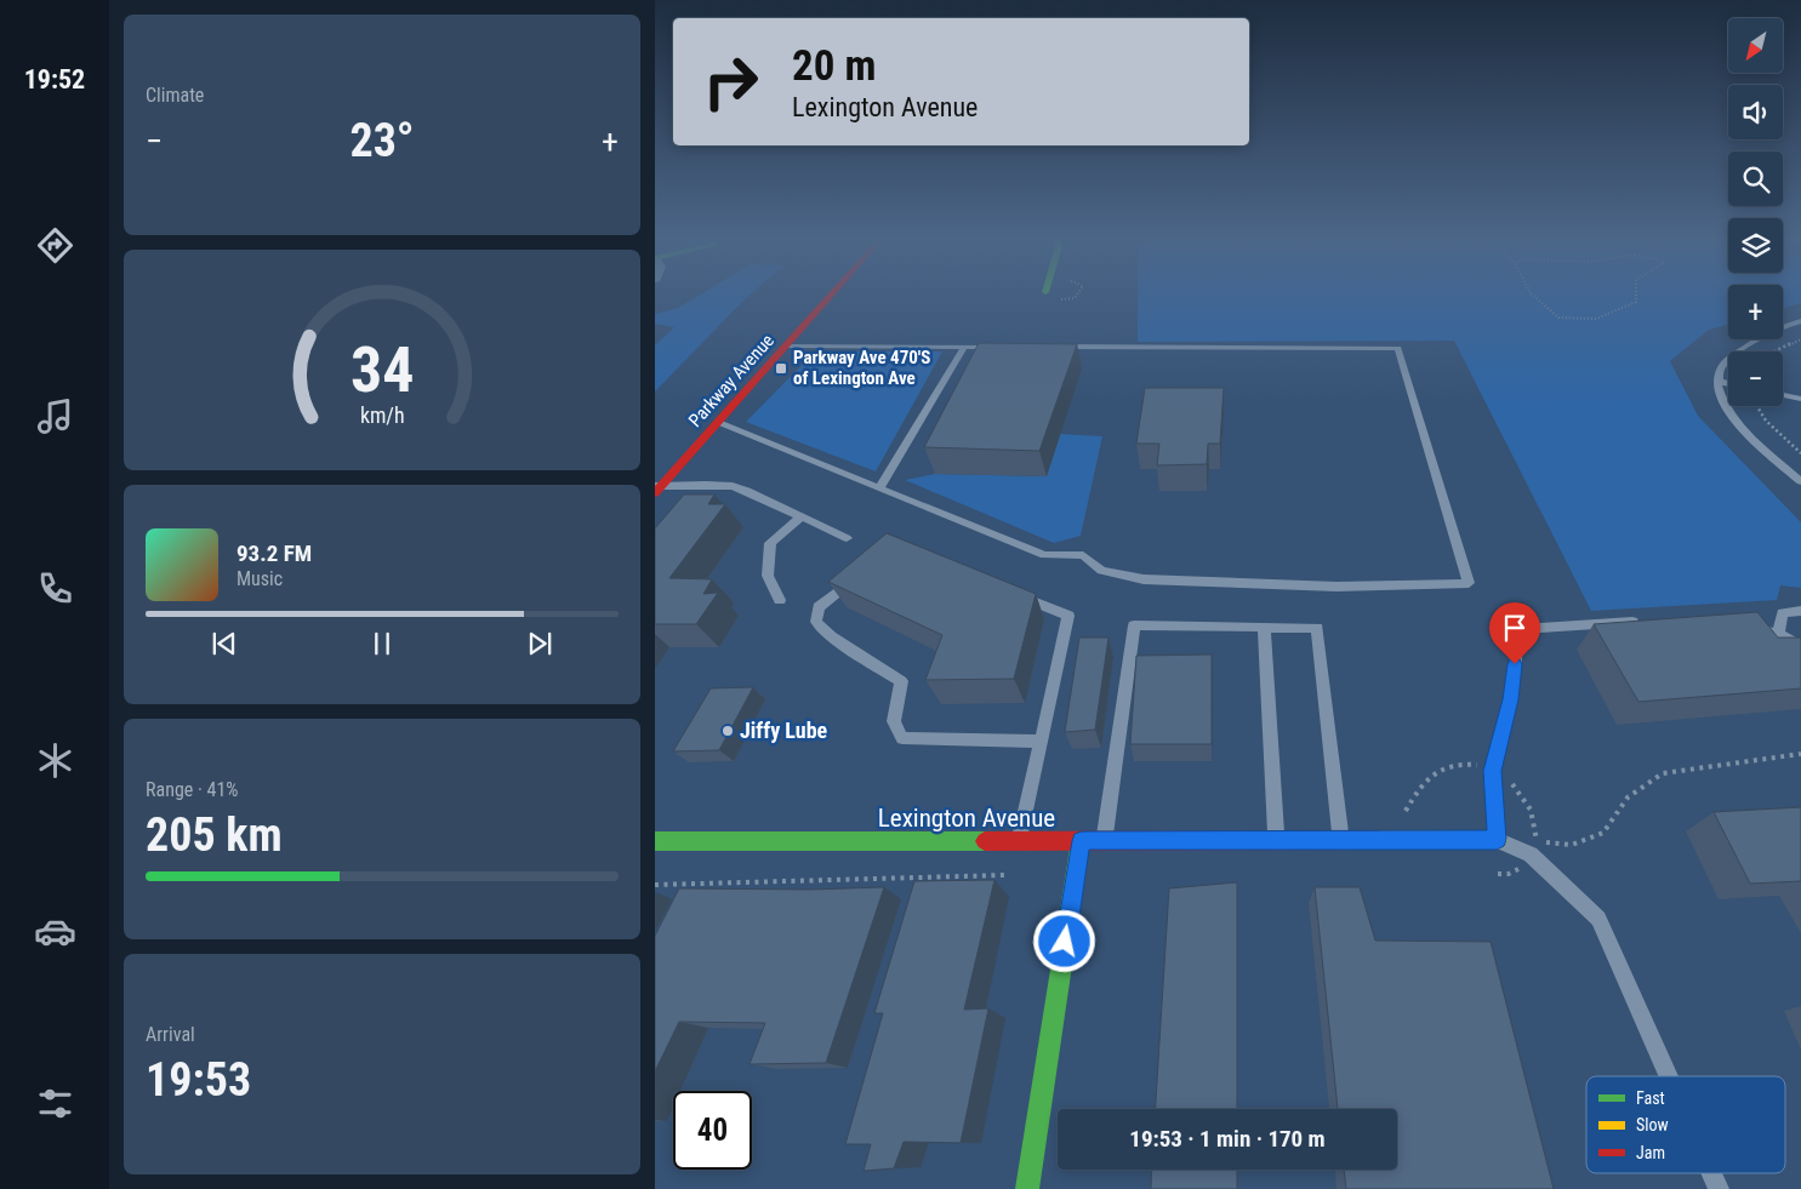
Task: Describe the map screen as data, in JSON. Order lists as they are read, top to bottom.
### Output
{
  "streets": {
    "street": ["Parkway Avenue", "Lexington Avenue"]
  },
  "places": {
    "transit": ["Parkway Ave 470'S of Lexington Ave"],
    "other": ["Jiffy Lube"]
  },
  "legend": ["Fast", "Slow", "Jam"],
  "north": "bottom left",
  "page": {
    "tabs": "19:52",
    "tile": [
      "Climate",
      ["Range · 41%", "205 km"],
      ["Arrival", "19:53"]
    ],
    "map_buttons": ["+", "−"],
    "turn": ["20 m", "Lexington Avenue"],
    "heat": ["−", "23°", "+"],
    "song": ["93.2 FM", "Music"],
    "limit": "40",
    "trip": "19:53 · 1 min · 170 m",
    "gauge": ["34", "km/h"]
  }
}
